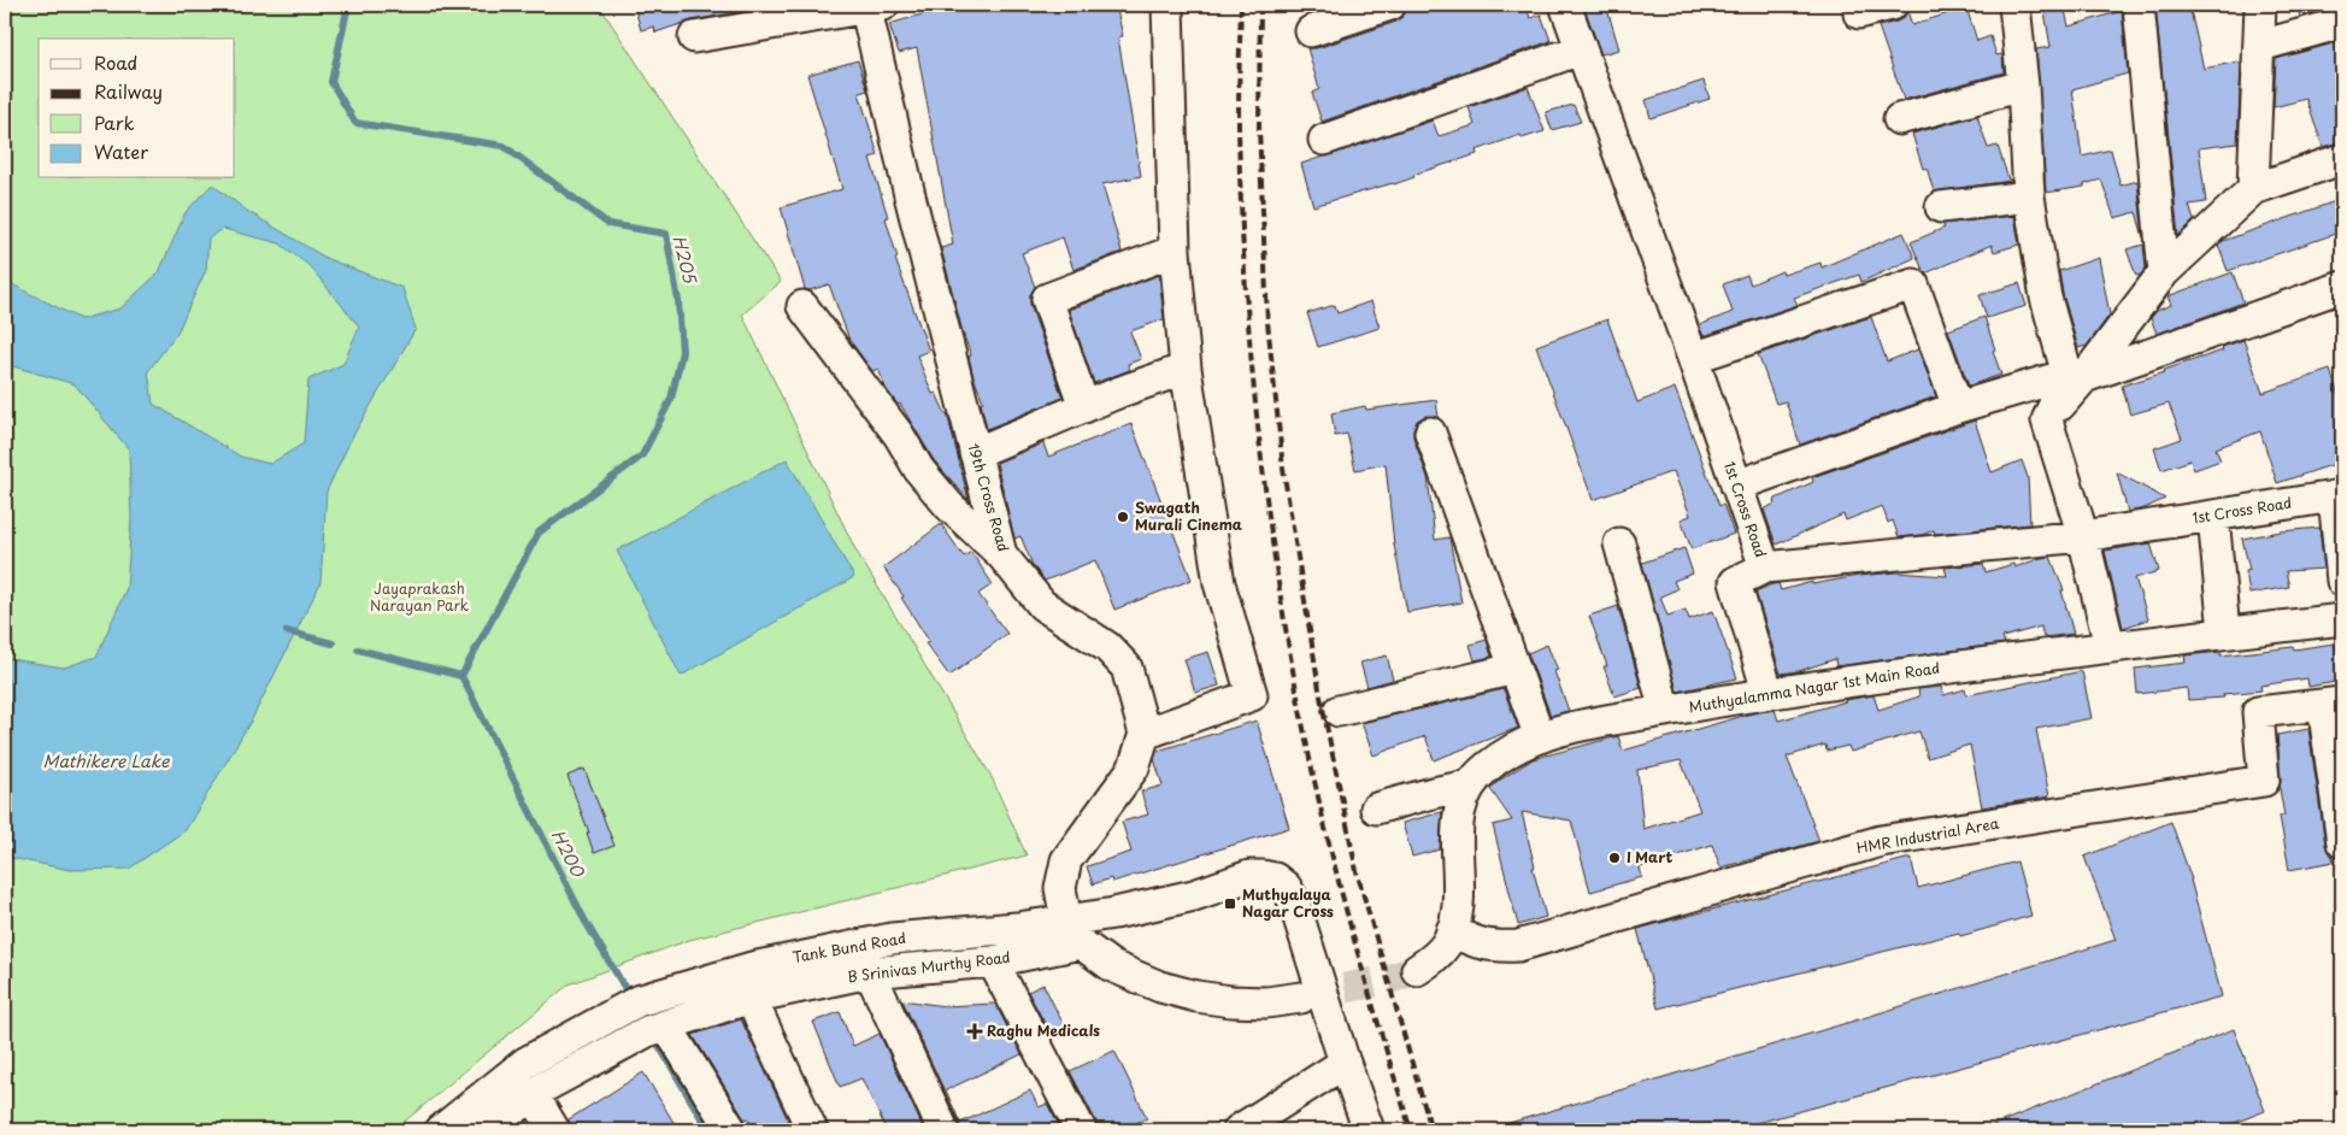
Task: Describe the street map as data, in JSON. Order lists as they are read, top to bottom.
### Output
{
  "streets": {
    "street": [
      "19th Cross Road",
      "1st Cross Road",
      "Muthyalamma Nagar 1st Main Road",
      "HMR Industrial Area",
      "Tank Bund Road",
      "B Srinivas Murthy Road"
    ]
  },
  "crossings": [
    ["Muthyalamma Nagar 1st Main Road", "HMR Industrial Area"],
    ["Tank Bund Road", "B Srinivas Murthy Road"]
  ],
  "water": ["H205", "Mathikere Lake", "H200"],
  "parks": ["Jayaprakash Narayan Park"],
  "places": {
    "other": ["Swagath Murali Cinema", "I Mart"],
    "transit": ["Muthyalaya Nagar Cross"],
    "health": ["Raghu Medicals"]
  },
  "legend": [
    "Road",
    "Railway",
    "Park",
    "Water"
  ]
}
